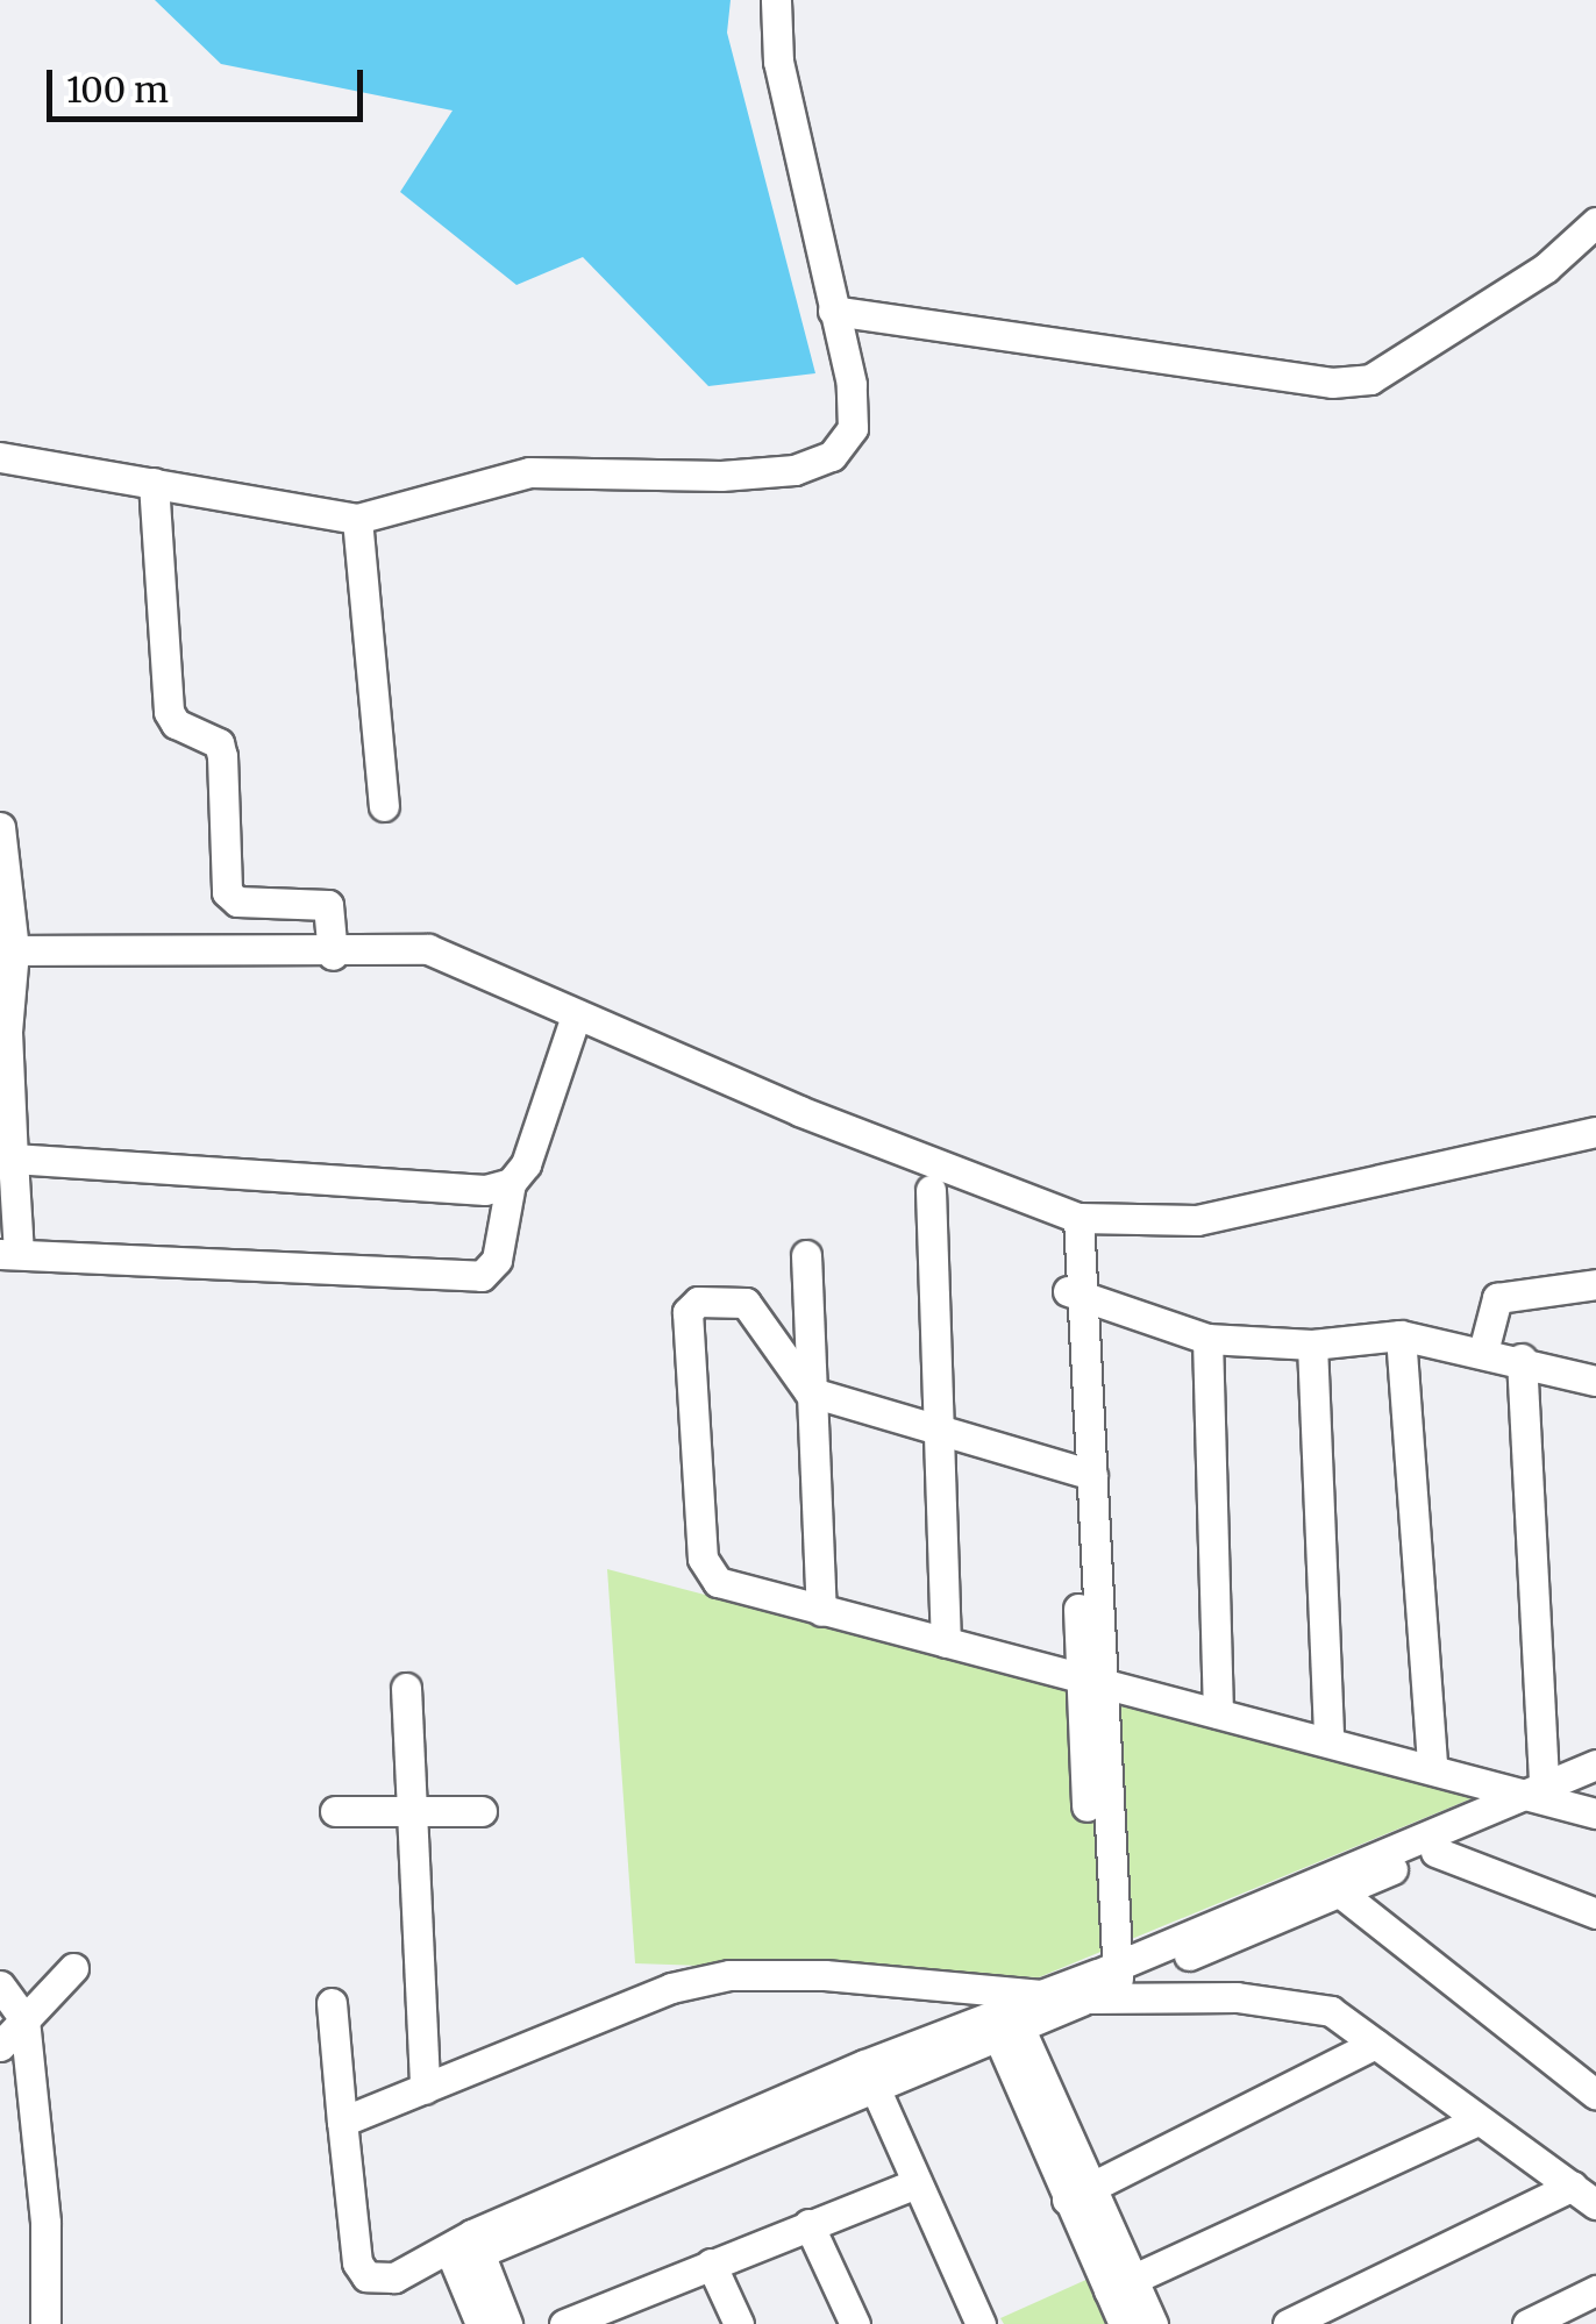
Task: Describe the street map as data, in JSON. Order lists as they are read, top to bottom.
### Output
{
  "scale_bar": "100 m"
}
